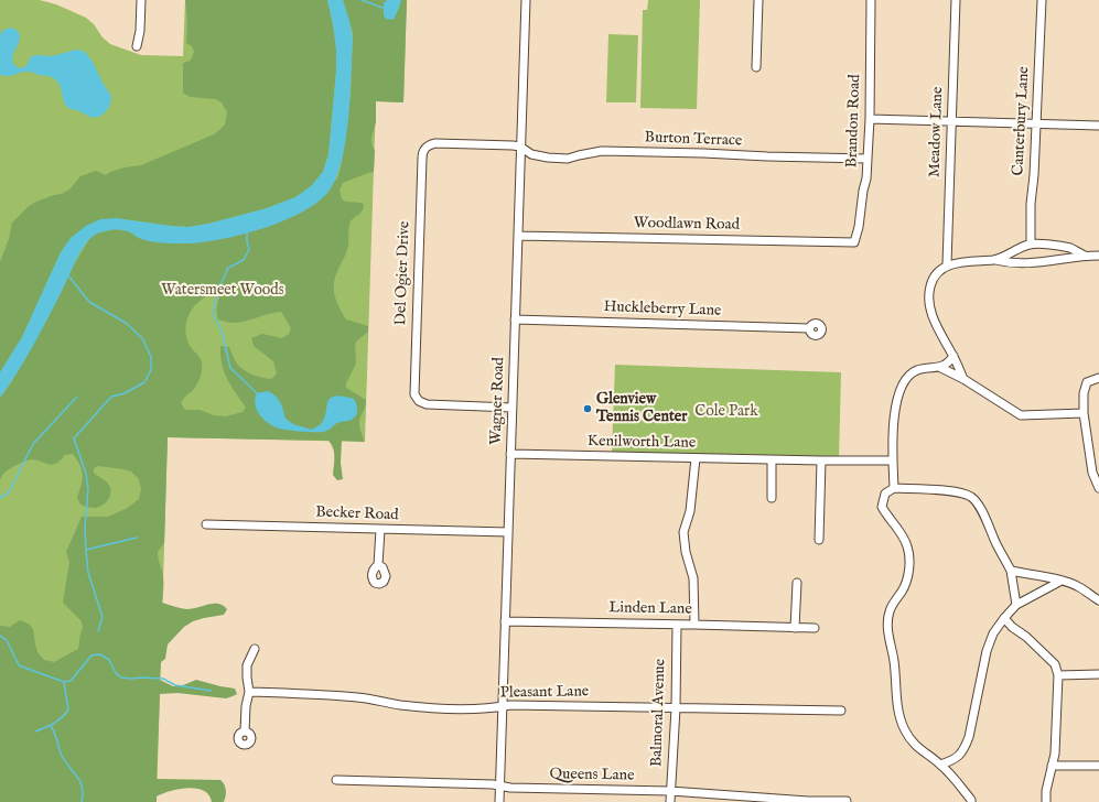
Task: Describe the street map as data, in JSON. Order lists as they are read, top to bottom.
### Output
{
  "streets": {
    "street": [
      "Brandon Road",
      "Canterbury Lane",
      "Meadow Lane",
      "Burton Terrace",
      "Woodlawn Road",
      "Del Ogier Drive",
      "Huckleberry Lane",
      "Wagner Road",
      "Kenilworth Lane",
      "Becker Road",
      "Linden Lane",
      "Pleasant Lane",
      "Balmoral Avenue",
      "Queens Lane"
    ]
  },
  "crossings": [
    ["Brandon Road", "Burton Terrace"],
    ["Brandon Road", "Woodlawn Road"],
    ["Burton Terrace", "Del Ogier Drive"],
    ["Burton Terrace", "Wagner Road"],
    ["Woodlawn Road", "Wagner Road"],
    ["Del Ogier Drive", "Wagner Road"],
    ["Huckleberry Lane", "Wagner Road"],
    ["Wagner Road", "Kenilworth Lane"],
    ["Wagner Road", "Becker Road"],
    ["Wagner Road", "Linden Lane"],
    ["Wagner Road", "Pleasant Lane"],
    ["Wagner Road", "Queens Lane"],
    ["Linden Lane", "Balmoral Avenue"],
    ["Pleasant Lane", "Balmoral Avenue"],
    ["Balmoral Avenue", "Queens Lane"]
  ],
  "parks": ["Watersmeet Woods", "Cole Park"],
  "places": ["Glenview Tennis Center"]
}
